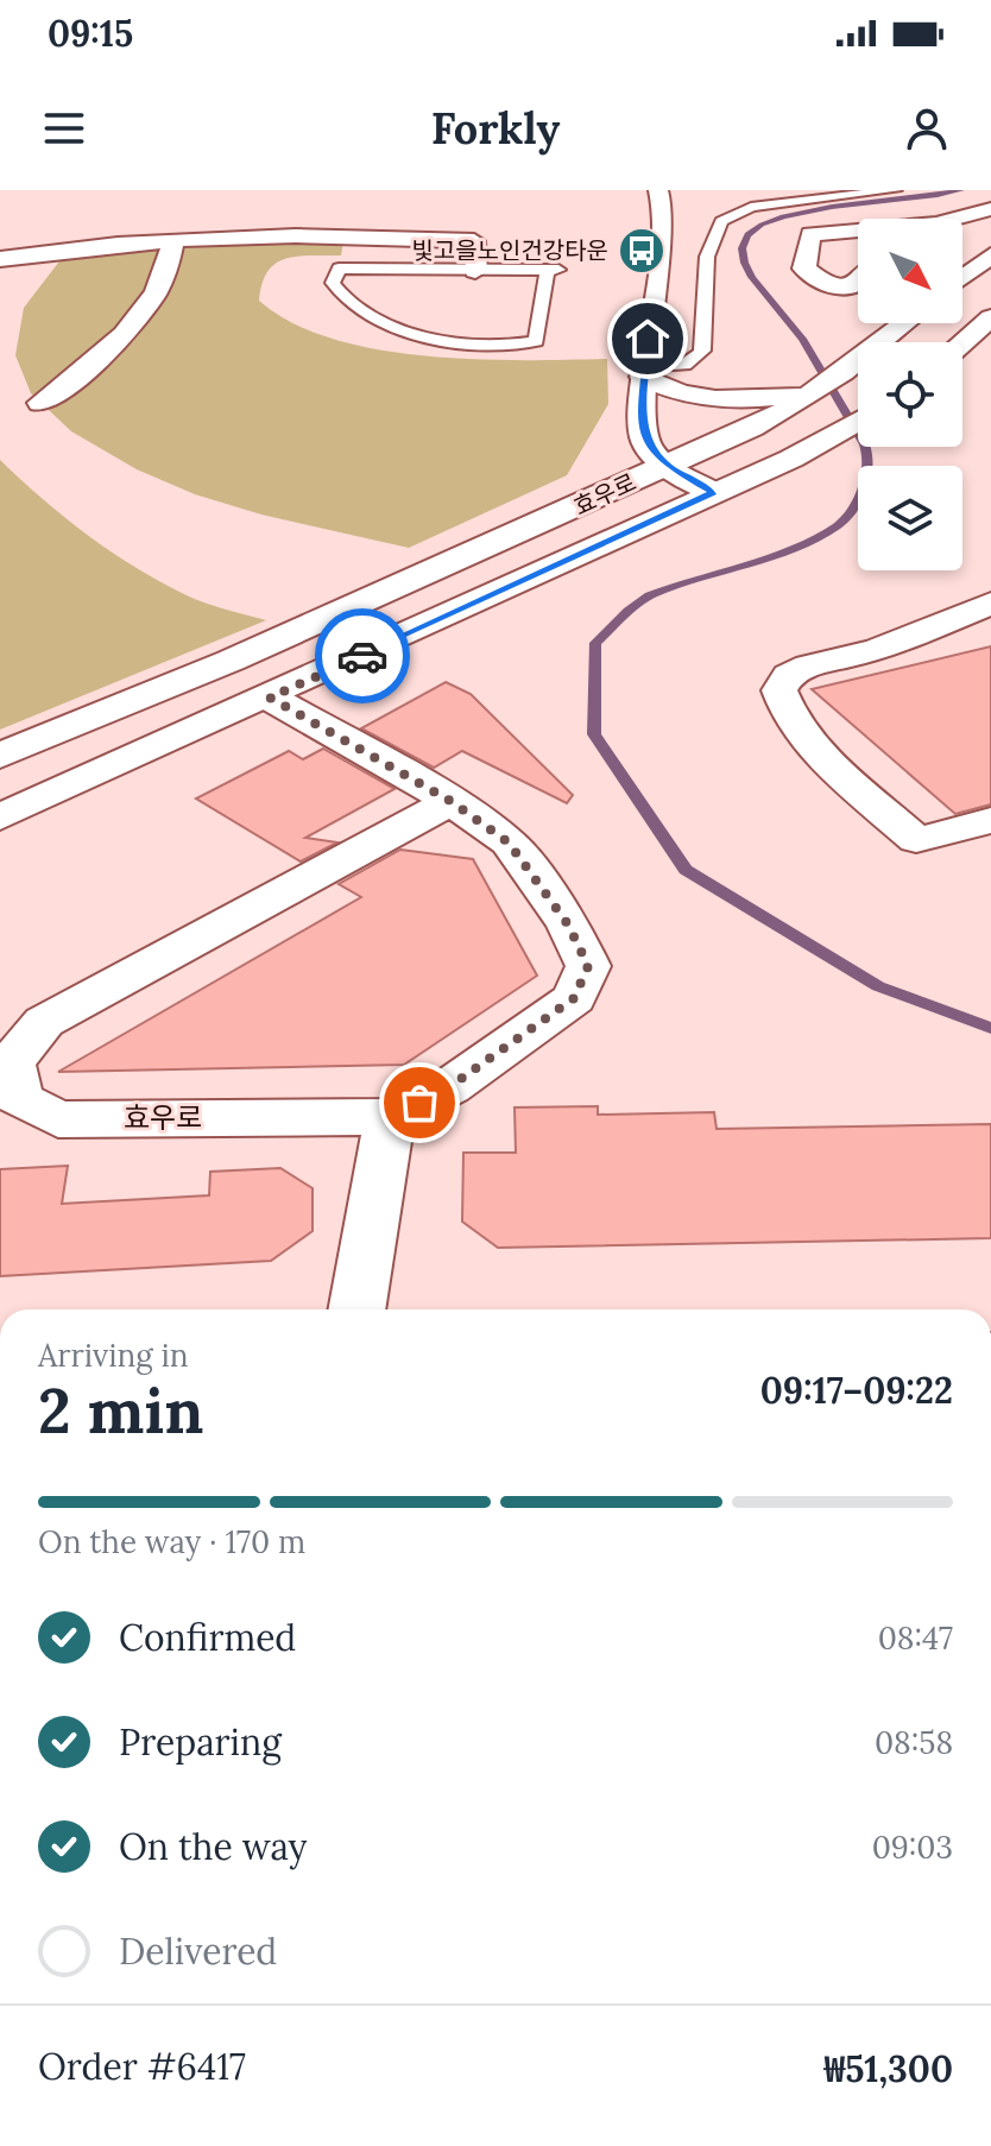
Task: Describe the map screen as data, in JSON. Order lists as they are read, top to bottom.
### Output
{
  "streets": {
    "street": ["효우로"]
  },
  "places": {
    "bus stop": ["빛고을노인건강타운"]
  },
  "north": "bottom right",
  "page": {
    "status": "09:15",
    "header": "Forkly",
    "heading": ["2 min", "Arriving in", "09:17–09:22"],
    "panel": ["Order #6417", "₩51,300"],
    "bar": "On the way · 170 m",
    "list": [
      ["Confirmed", "08:47"],
      ["Preparing", "08:58"],
      ["On the way", "09:03"],
      "Delivered"
    ]
  }
}
